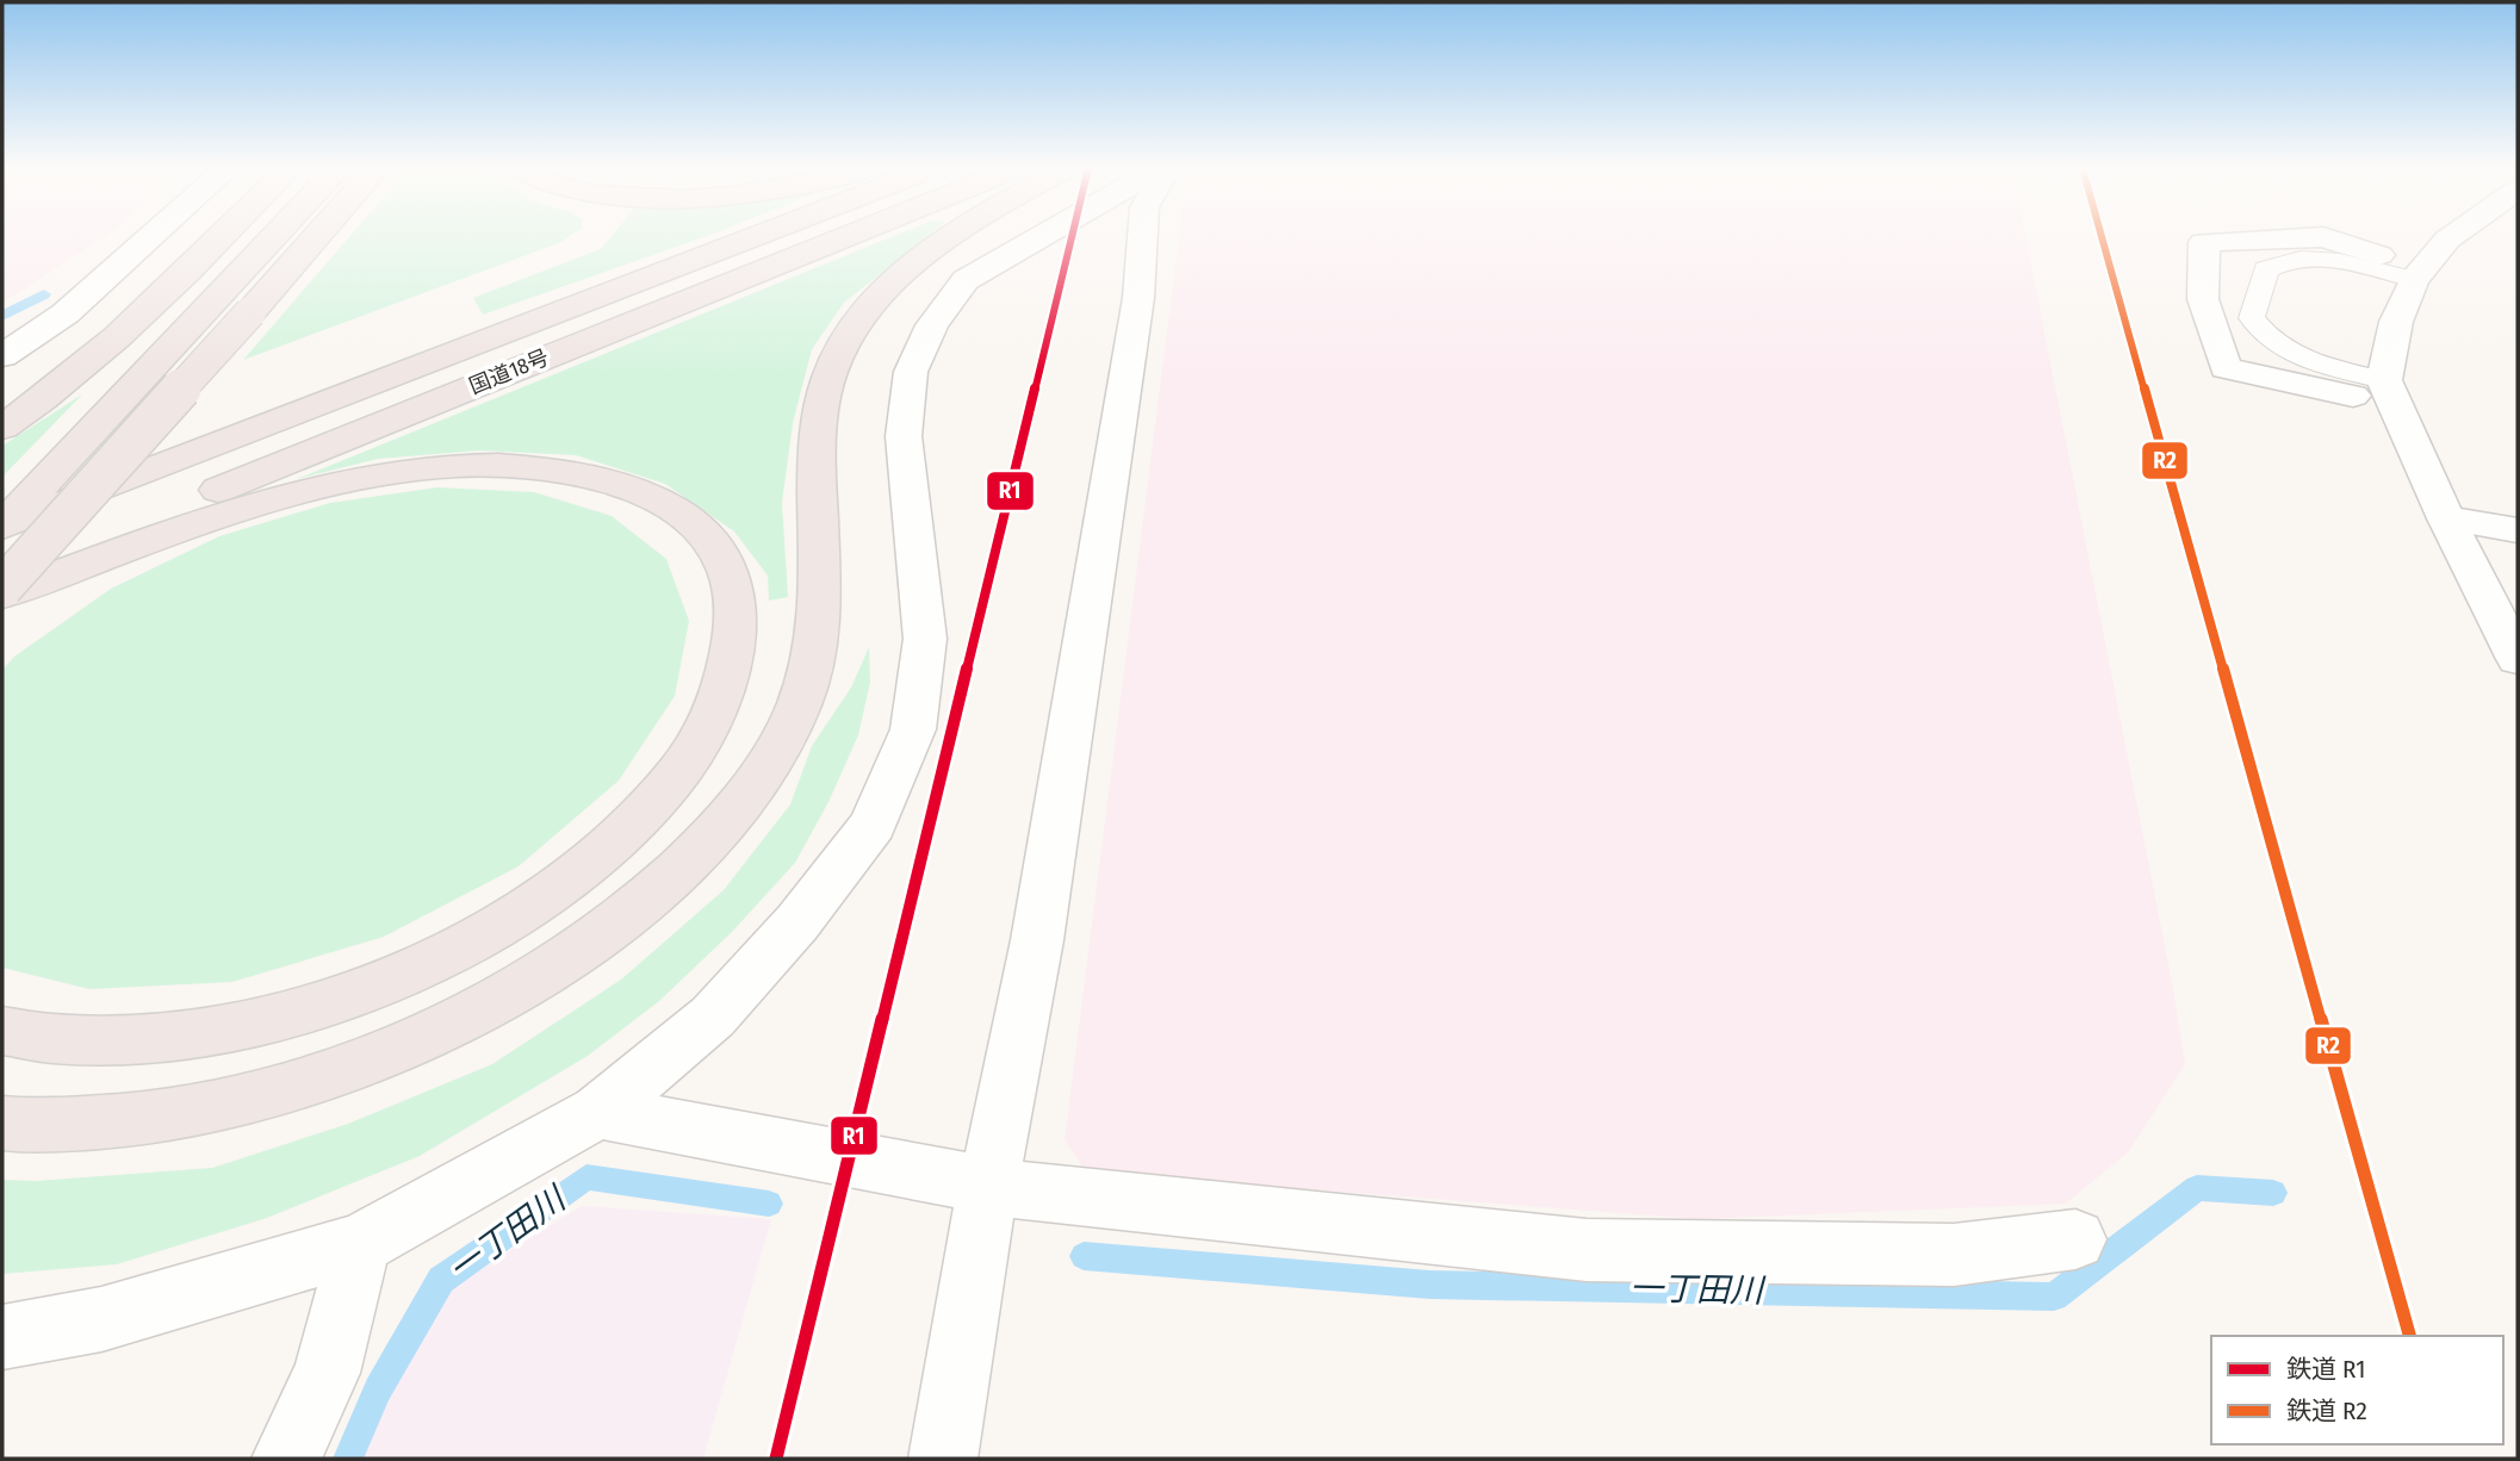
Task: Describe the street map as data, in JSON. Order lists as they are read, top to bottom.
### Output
{
  "streets": {
    "highway": ["国道18号"]
  },
  "water": ["一丁田川"],
  "lines": ["rail line R1", "rail line R2"],
  "legend": ["鉄道 R1", "鉄道 R2"]
}
